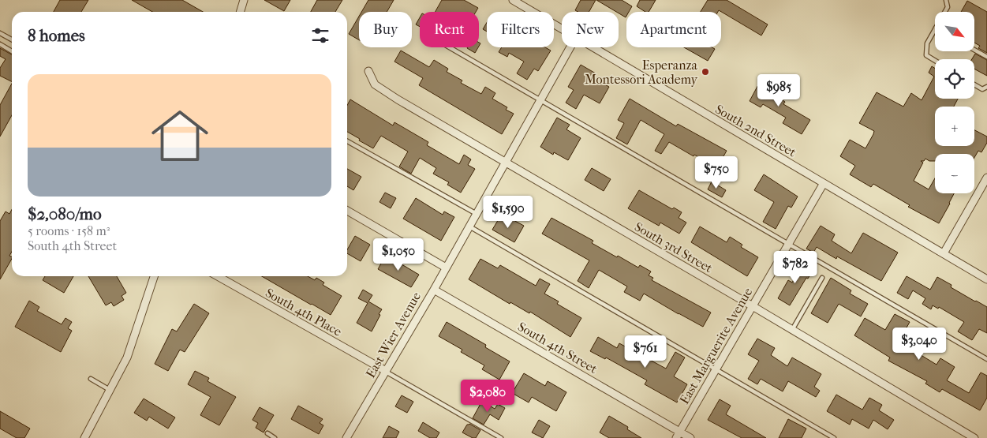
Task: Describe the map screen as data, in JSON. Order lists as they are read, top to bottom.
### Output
{
  "streets": {
    "street": [
      "South 2nd Street",
      "South 3rd Street",
      "South 4th Place",
      "East Wier Avenue",
      "East Marguerite Avenue",
      "South 4th Street"
    ]
  },
  "crossings": [
    ["South 2nd Street", "East Marguerite Avenue"],
    ["South 3rd Street", "East Wier Avenue"],
    ["South 3rd Street", "East Marguerite Avenue"],
    ["South 4th Place", "East Wier Avenue"],
    ["East Wier Avenue", "South 4th Street"],
    ["East Marguerite Avenue", "South 4th Street"]
  ],
  "places": ["Esperanza Montessori Academy"],
  "north": "bottom right",
  "page": {
    "map_buttons": ["+", "−"],
    "chip": [
      "Buy",
      "Rent",
      "Filters",
      "New",
      "Apartment"
    ],
    "heading": "8 homes",
    "list": [
      {
        "name": "$2,080/mo",
        "note": "5 rooms · 158 m² · South 4th Street"
      }
    ],
    "price": [
      "$985",
      "$750",
      "$1,590",
      "$1,050",
      "$782",
      "$3,040",
      "$761",
      "$2,080"
    ]
  }
}
